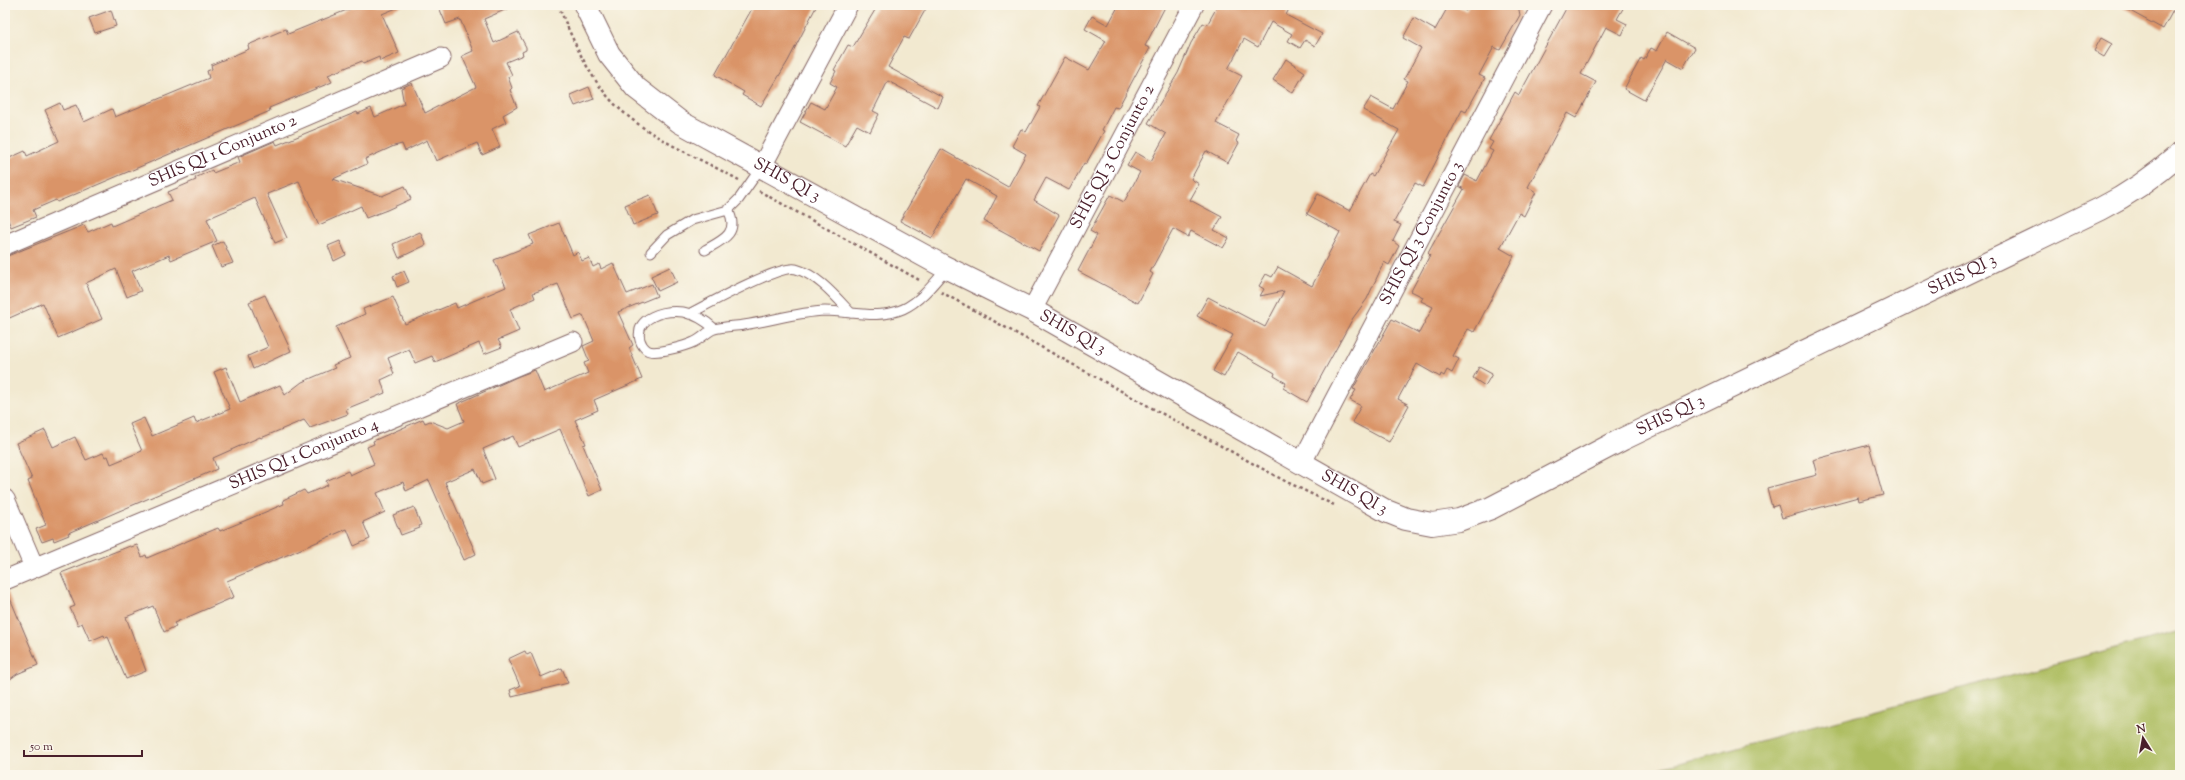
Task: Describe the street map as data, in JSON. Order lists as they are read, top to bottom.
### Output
{
  "streets": {
    "street": [
      "SHIS QI 1 Conjunto 2",
      "SHIS QI 3 Conjunto 2",
      "SHIS QI 3",
      "SHIS QI 3 Conjunto 3",
      "SHIS QI 1 Conjunto 4"
    ]
  },
  "crossings": [
    ["SHIS QI 3 Conjunto 2", "SHIS QI 3"],
    ["SHIS QI 3", "SHIS QI 3 Conjunto 3"]
  ],
  "scale_bar": "50 m",
  "north": "top"
}
